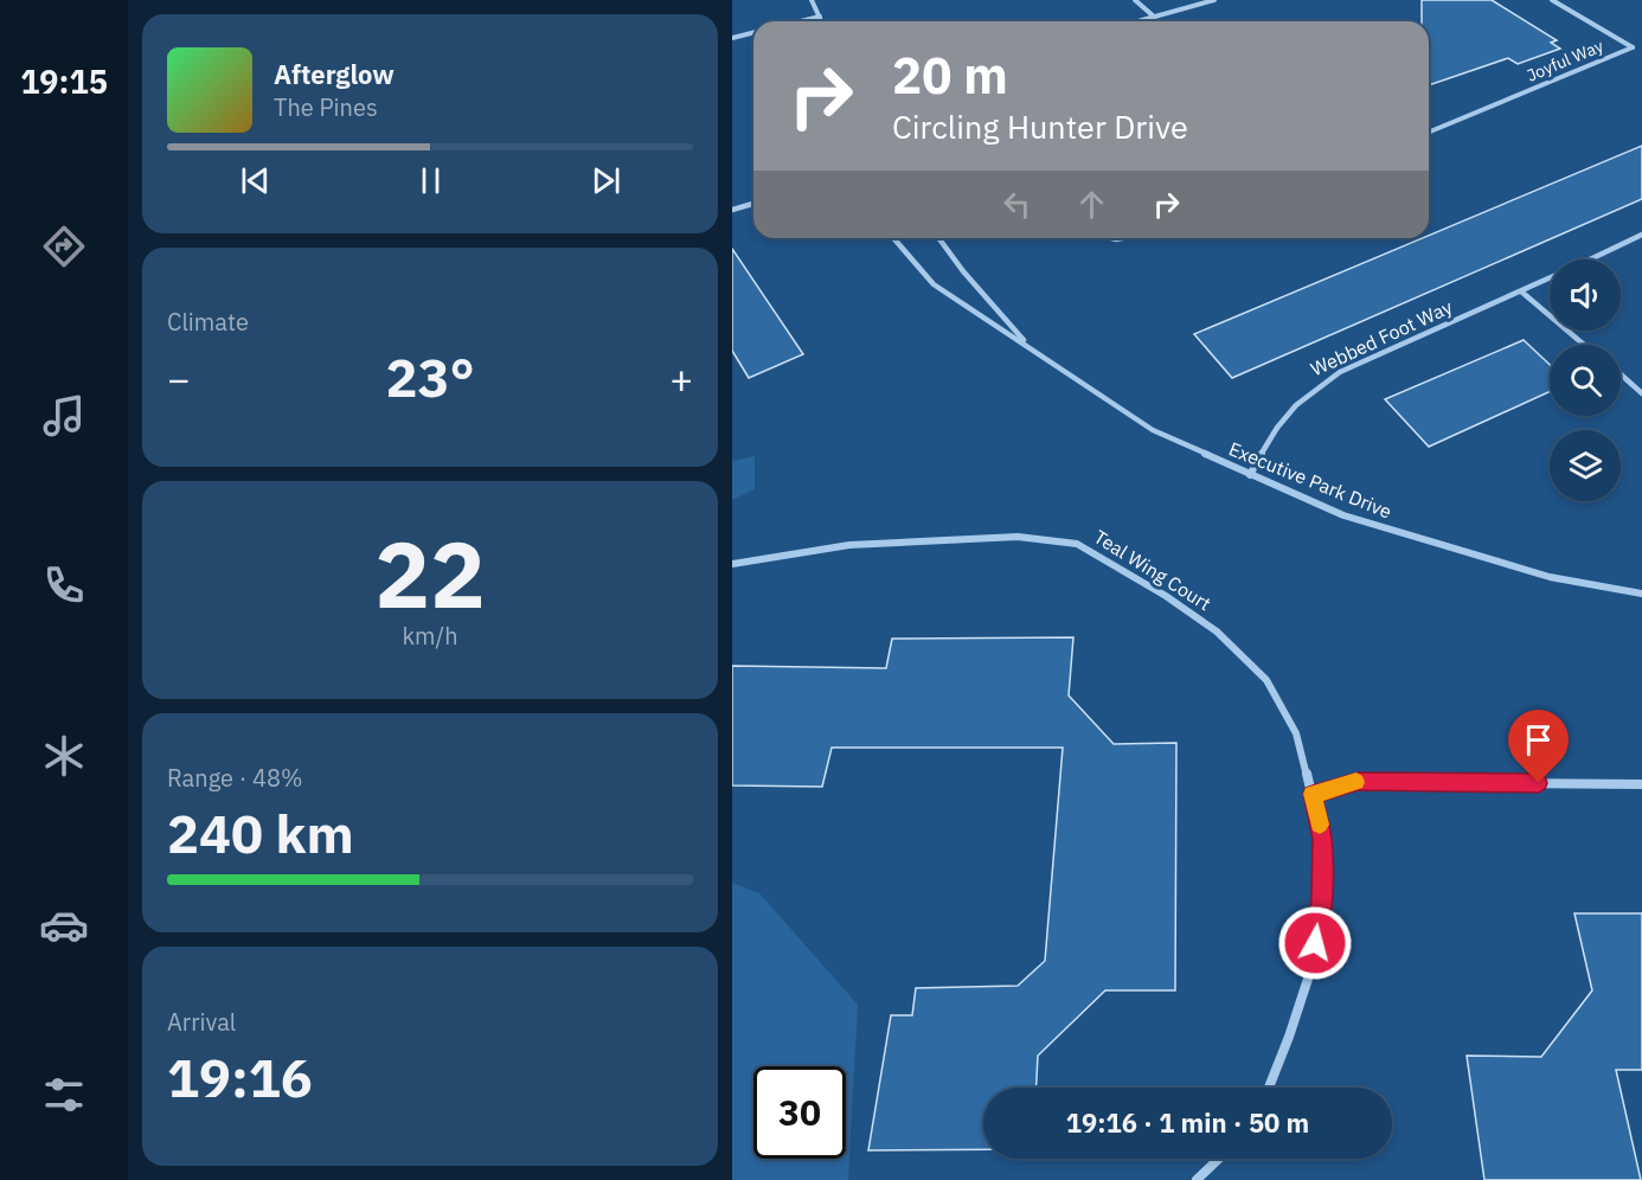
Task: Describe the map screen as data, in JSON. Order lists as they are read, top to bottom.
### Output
{
  "streets": {
    "street": [
      "Joyful Way",
      "Webbed Foot Way",
      "Executive Park Drive",
      "Teal Wing Court"
    ]
  },
  "crossings": [
    ["Webbed Foot Way", "Executive Park Drive"]
  ],
  "page": {
    "tabs": "19:15",
    "turn": ["20 m", "Circling Hunter Drive"],
    "song": ["Afterglow", "The Pines"],
    "tile": [
      "Climate",
      ["22", "km/h"],
      ["Range · 48%", "240 km"],
      ["Arrival", "19:16"]
    ],
    "heat": ["−", "23°", "+"],
    "limit": "30",
    "trip": "19:16 · 1 min · 50 m"
  }
}
